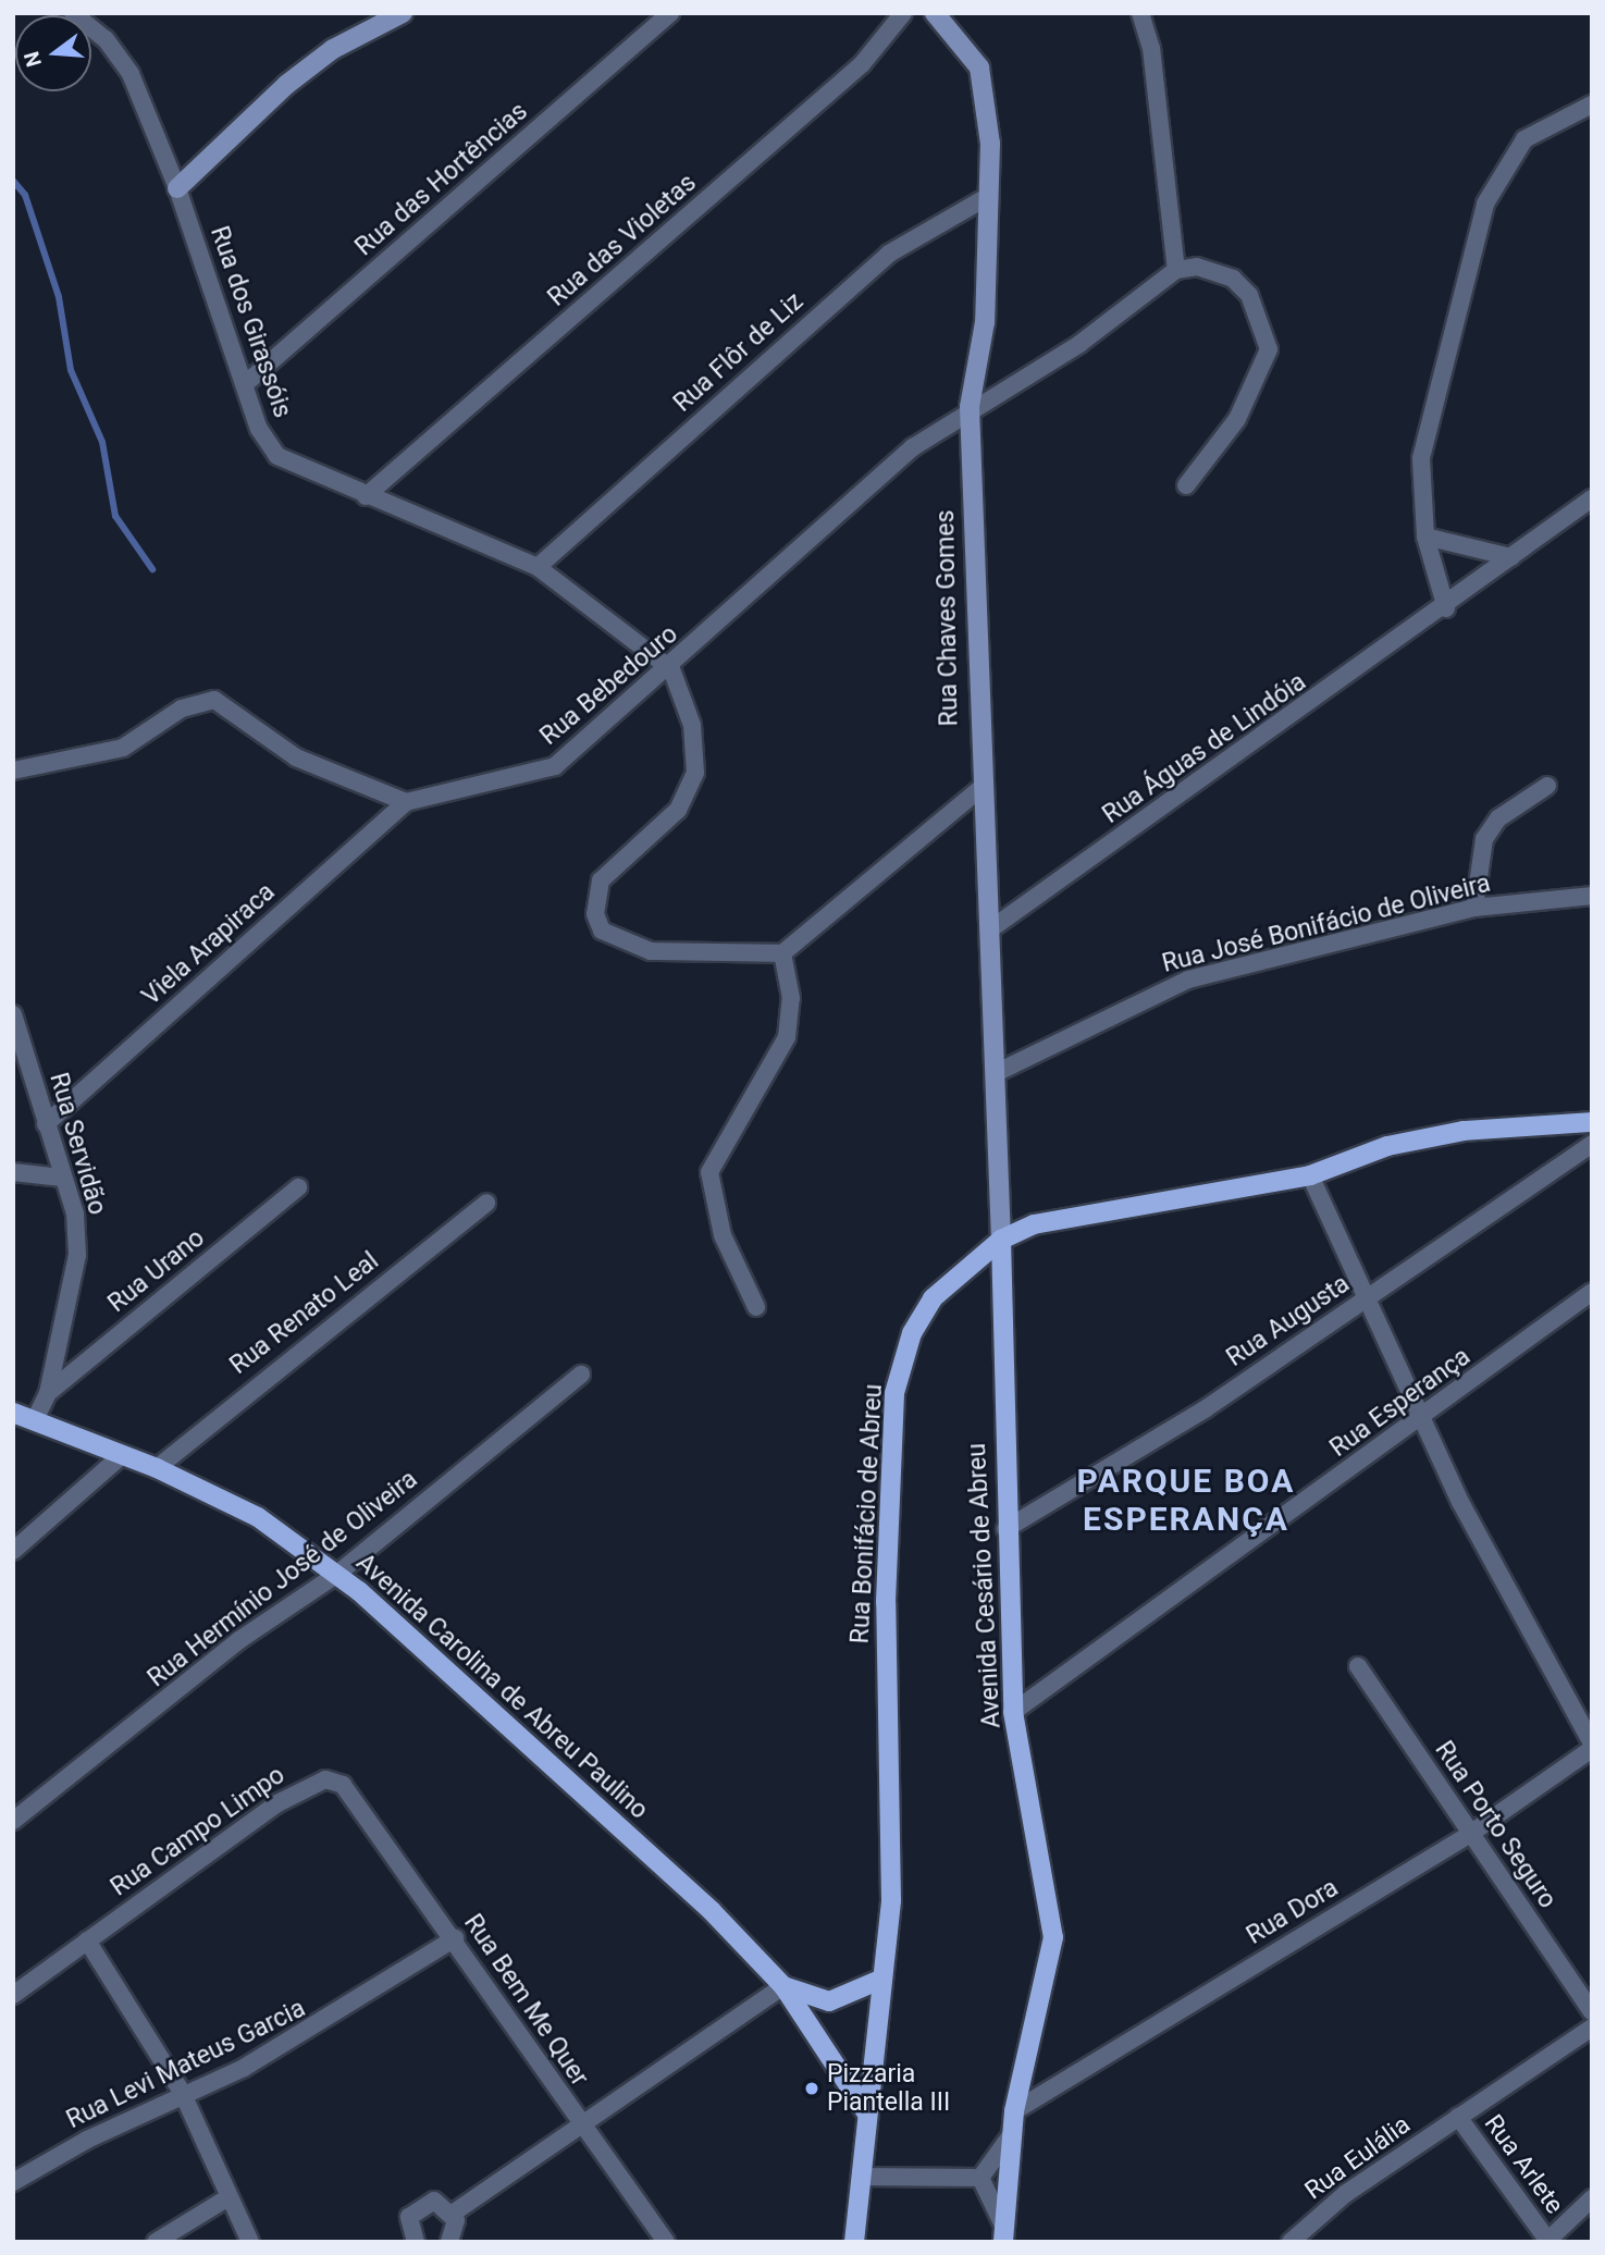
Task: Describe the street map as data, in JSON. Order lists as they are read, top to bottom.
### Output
{
  "streets": {
    "main road": ["Rua Bonifácio de Abreu", "Avenida Cesário de Abreu", "Avenida Carolina de Abreu Paulino"],
    "street": [
      "Rua das Hortências",
      "Rua das Violetas",
      "Rua dos Girassóis",
      "Rua Flôr de Liz",
      "Rua Chaves Gomes",
      "Rua Bebedouro",
      "Rua Águas de Lindóia",
      "Rua José Bonifácio de Oliveira",
      "Viela Arapiraca",
      "Rua Servidão",
      "Rua Urano",
      "Rua Renato Leal",
      "Rua Augusta",
      "Rua Esperança",
      "Rua Hermínio José de Oliveira",
      "Rua Porto Seguro",
      "Rua Campo Limpo",
      "Rua Dora",
      "Rua Bem Me Quer",
      "Rua Levi Mateus Garcia",
      "Rua Eulália",
      "Rua Arlete"
    ]
  },
  "crossings": [
    ["Rua das Hortências", "Rua dos Girassóis"],
    ["Rua das Violetas", "Rua dos Girassóis"],
    ["Rua dos Girassóis", "Rua Flôr de Liz"],
    ["Rua dos Girassóis", "Rua Bebedouro"],
    ["Rua Flôr de Liz", "Rua Chaves Gomes"],
    ["Rua Chaves Gomes", "Rua Bebedouro"],
    ["Rua Chaves Gomes", "Rua Águas de Lindóia"],
    ["Rua Chaves Gomes", "Rua José Bonifácio de Oliveira"],
    ["Rua Chaves Gomes", "Rua Bonifácio de Abreu"],
    ["Rua Chaves Gomes", "Avenida Cesário de Abreu"],
    ["Rua Bebedouro", "Viela Arapiraca"],
    ["Viela Arapiraca", "Rua Servidão"],
    ["Rua Servidão", "Rua Urano"],
    ["Rua Servidão", "Avenida Carolina de Abreu Paulino"],
    ["Rua Renato Leal", "Avenida Carolina de Abreu Paulino"],
    ["Rua Augusta", "Avenida Cesário de Abreu"],
    ["Rua Esperança", "Avenida Cesário de Abreu"],
    ["Rua Bonifácio de Abreu", "Avenida Cesário de Abreu"],
    ["Rua Bonifácio de Abreu", "Avenida Carolina de Abreu Paulino"],
    ["Rua Hermínio José de Oliveira", "Avenida Carolina de Abreu Paulino"],
    ["Avenida Cesário de Abreu", "Rua Dora"],
    ["Rua Porto Seguro", "Rua Dora"],
    ["Rua Campo Limpo", "Rua Bem Me Quer"],
    ["Rua Bem Me Quer", "Rua Levi Mateus Garcia"],
    ["Rua Eulália", "Rua Arlete"]
  ],
  "districts": ["PARQUE BOA ESPERANÇA"],
  "places": ["Pizzaria Piantella III"],
  "north": "left"
}
